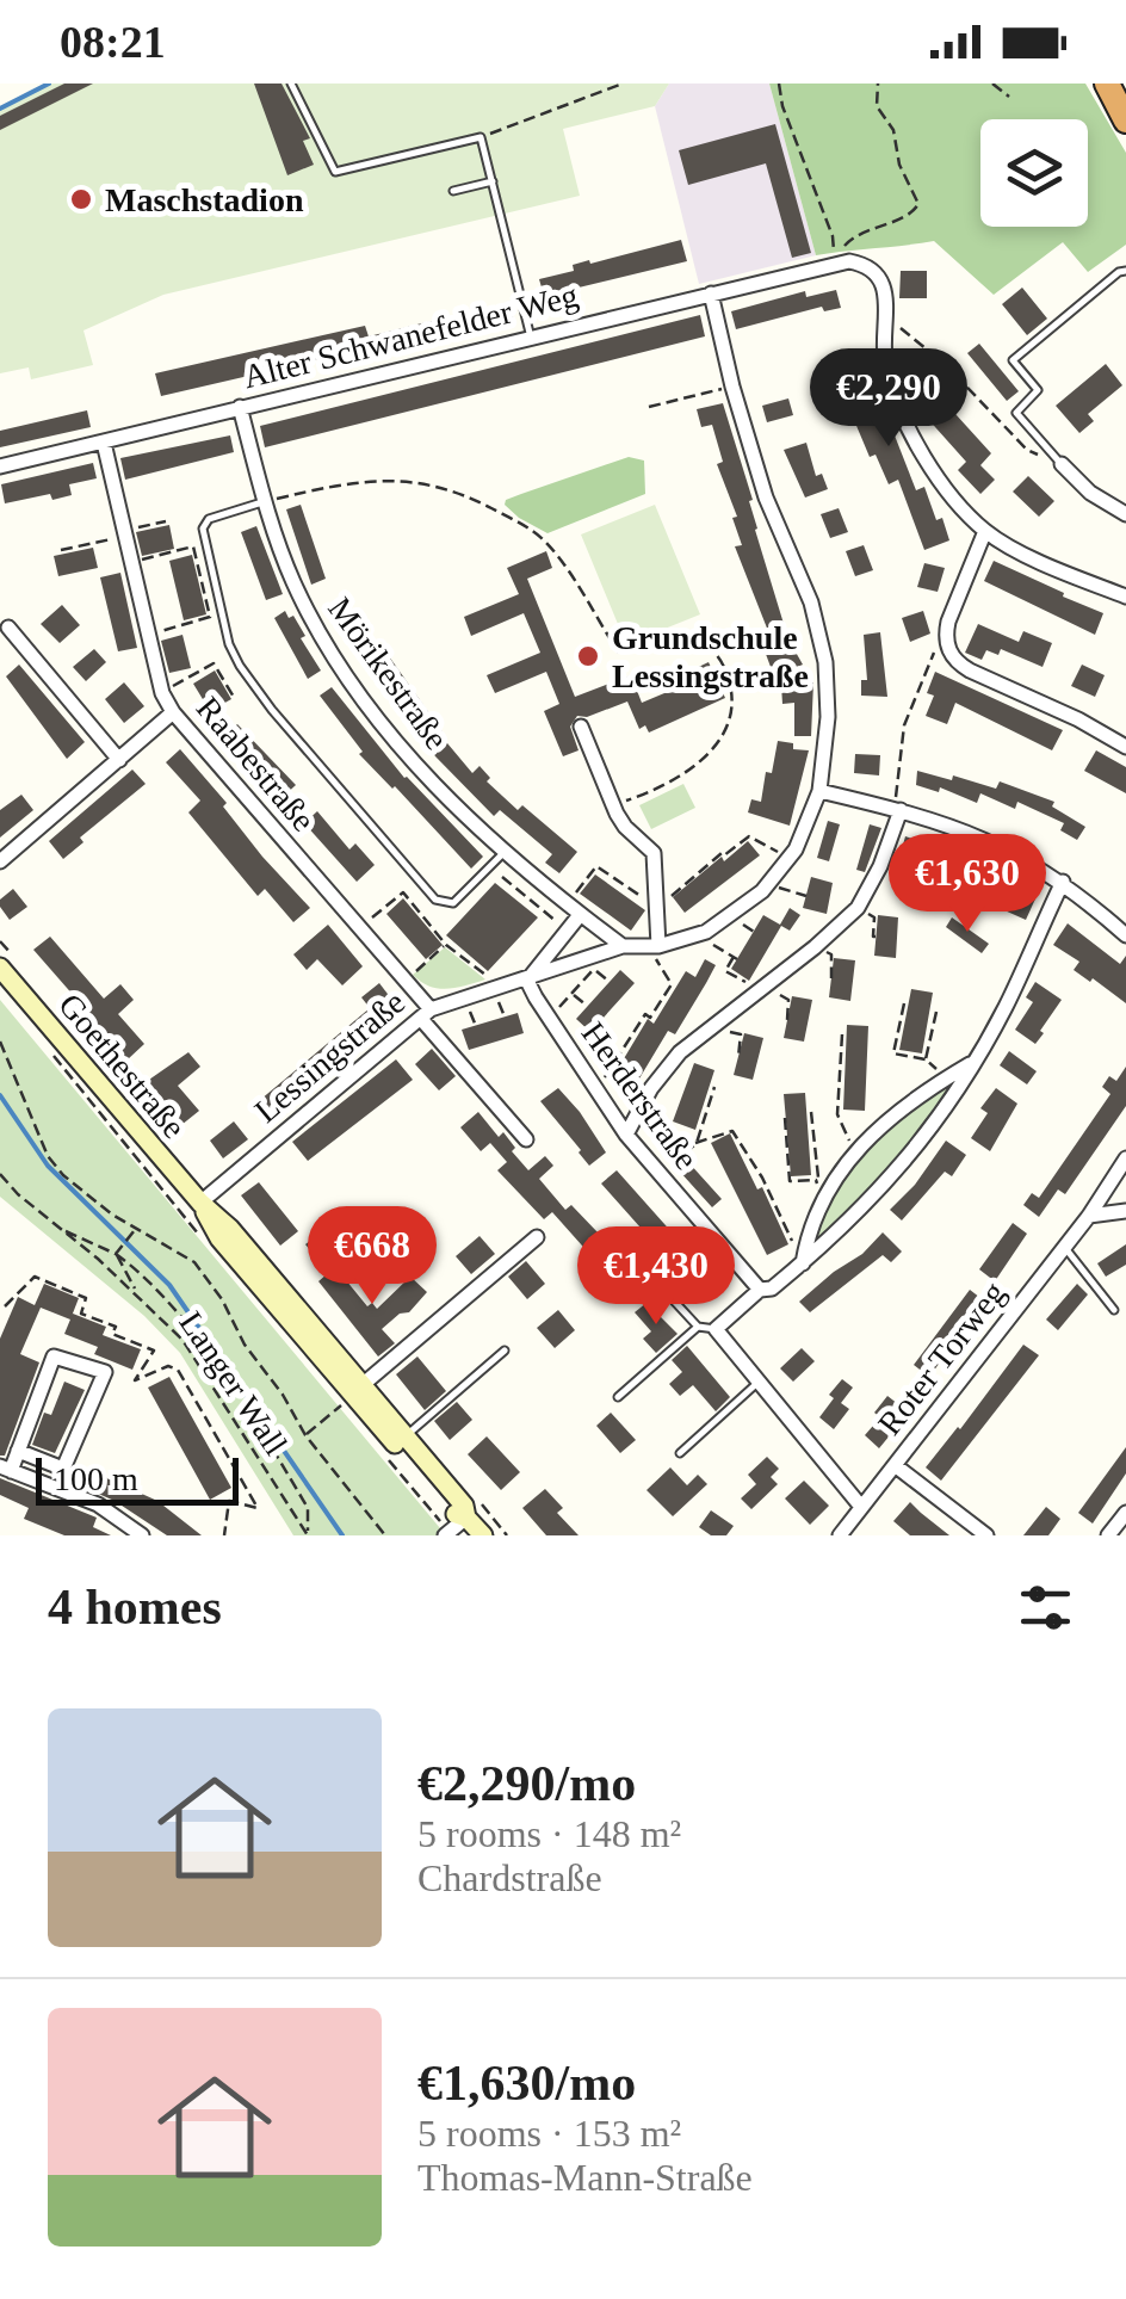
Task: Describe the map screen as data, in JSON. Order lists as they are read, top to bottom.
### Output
{
  "streets": {
    "main road": ["Goethestraße"],
    "street": [
      "Alter Schwanefelder Weg",
      "Mörikestraße",
      "Raabestraße",
      "Lessingstraße",
      "Herderstraße",
      "Roter Torweg"
    ],
    "path": ["Langer Wall"]
  },
  "crossings": [
    ["Alter Schwanefelder Weg", "Mörikestraße"],
    ["Alter Schwanefelder Weg", "Raabestraße"],
    ["Mörikestraße", "Lessingstraße"],
    ["Raabestraße", "Lessingstraße"],
    ["Lessingstraße", "Goethestraße"],
    ["Lessingstraße", "Herderstraße"]
  ],
  "places": ["Maschstadion", "Grundschule Lessingstraße"],
  "scale_bar": "100 m",
  "page": {
    "status": "08:21",
    "price": [
      "€2,290",
      "€1,630",
      "€668",
      "€1,430"
    ],
    "scale": "100 m",
    "heading": "4 homes",
    "list": [
      {
        "name": "€2,290/mo",
        "note": "5 rooms · 148 m² · Chardstraße"
      },
      {
        "name": "€1,630/mo",
        "note": "5 rooms · 153 m² · Thomas-Mann-Straße"
      }
    ]
  }
}
